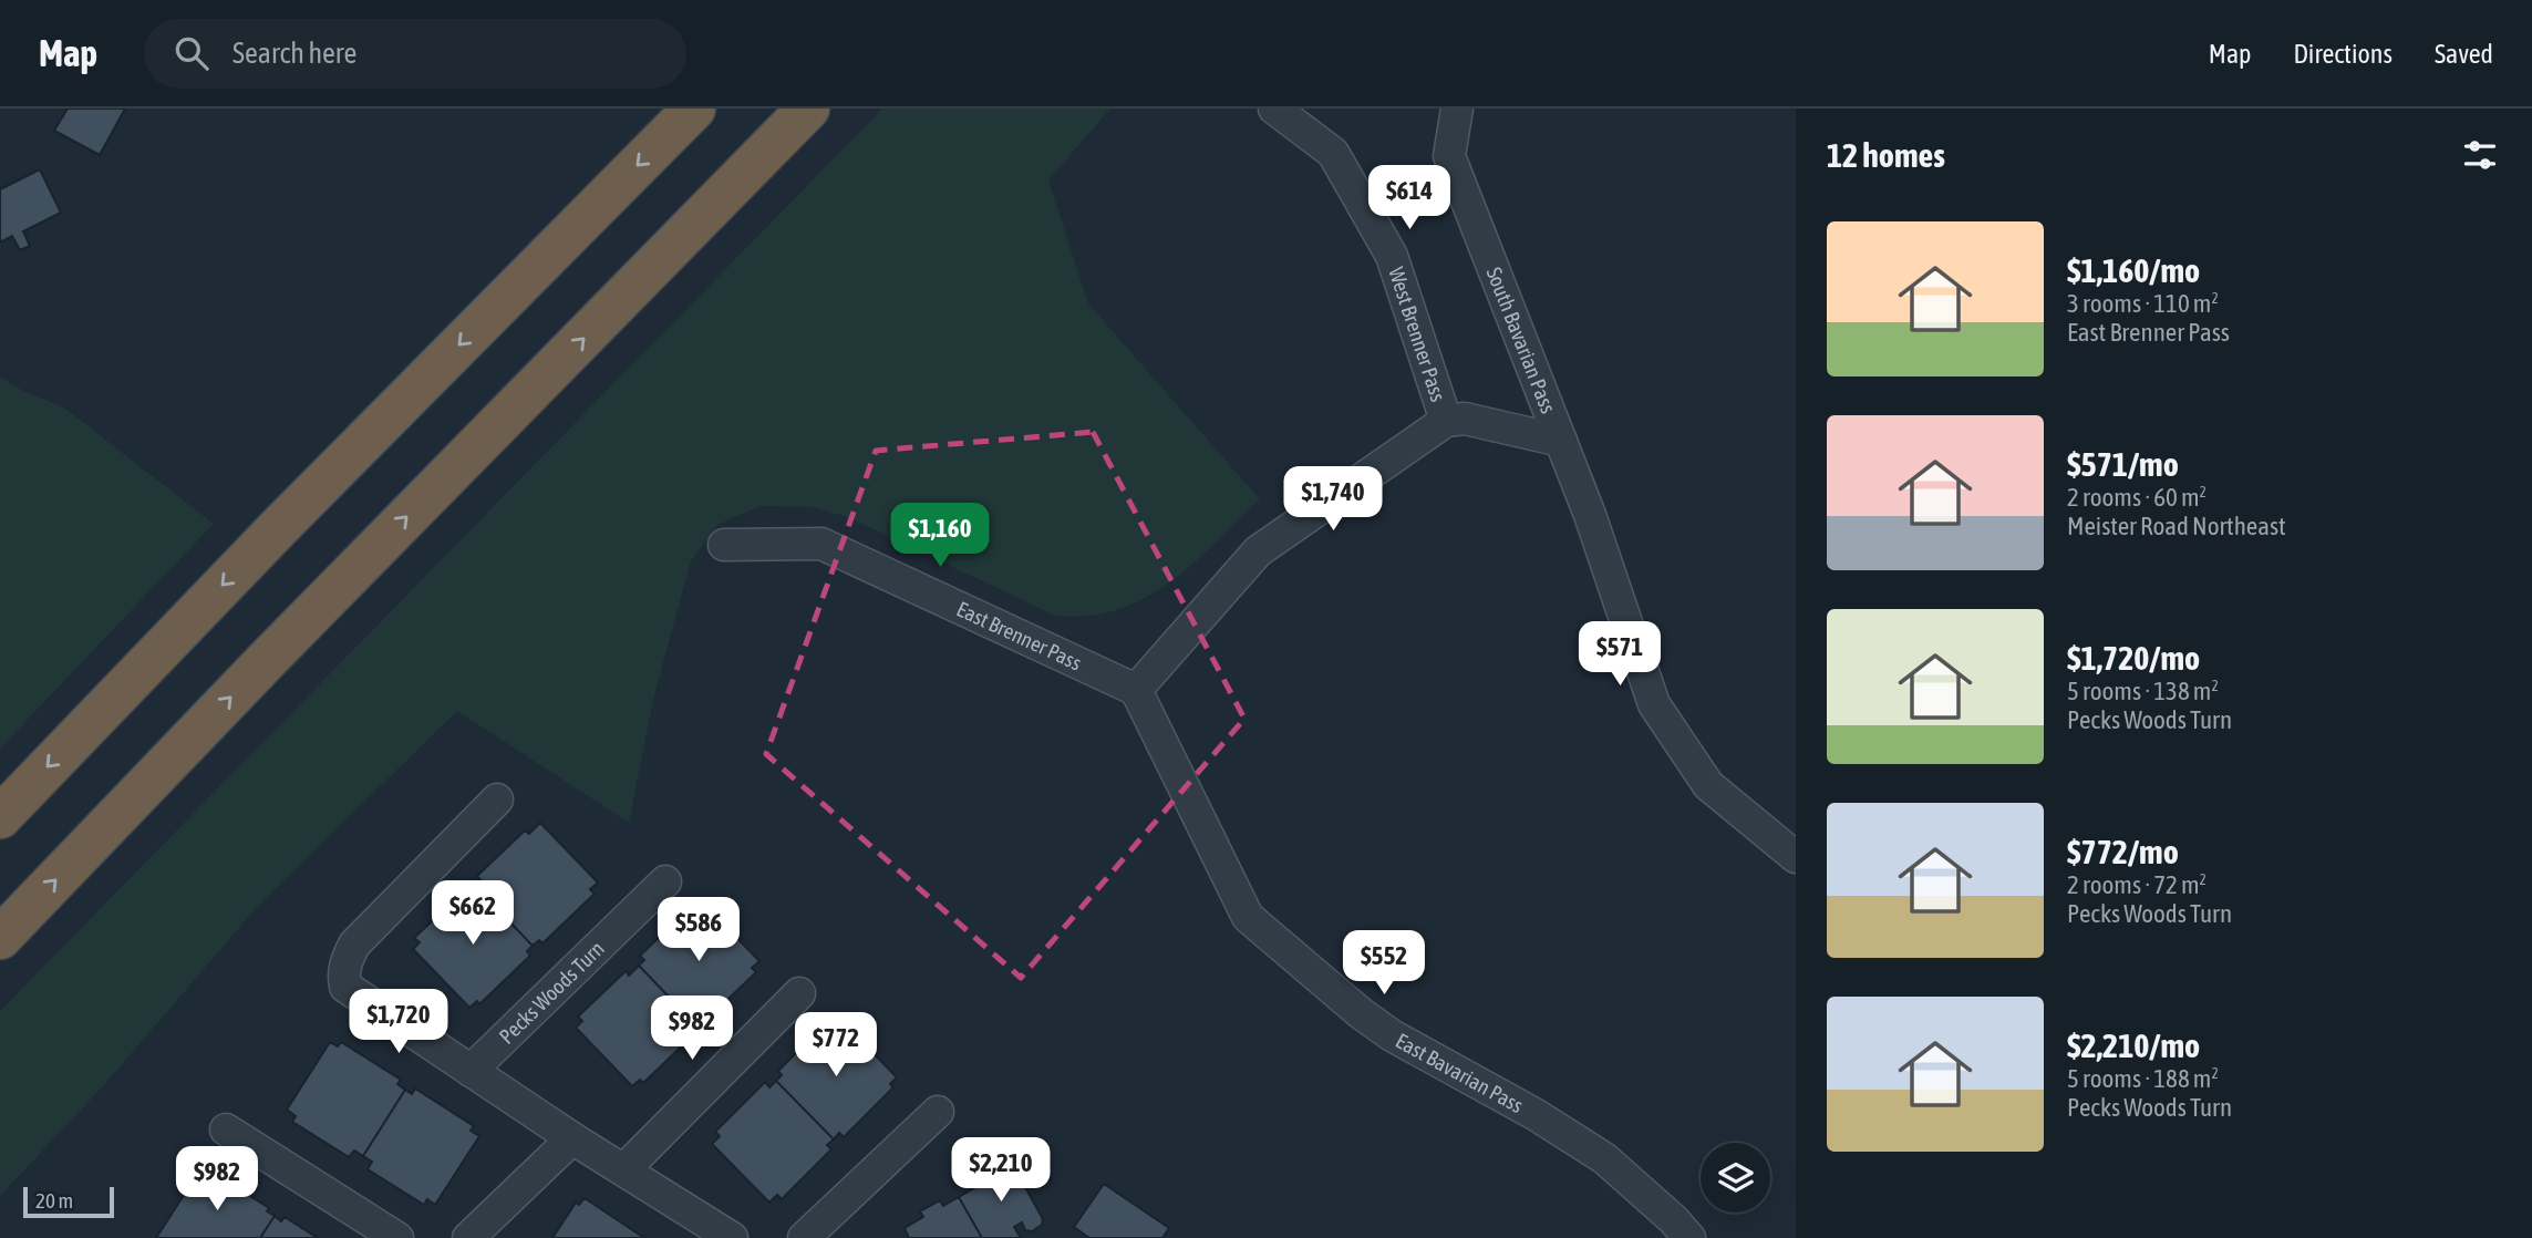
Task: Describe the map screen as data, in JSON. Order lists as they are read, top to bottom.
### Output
{
  "streets": {
    "street": [
      "West Brenner Pass",
      "South Bavarian Pass",
      "East Brenner Pass",
      "Pecks Woods Turn",
      "East Bavarian Pass"
    ]
  },
  "crossings": [
    ["East Brenner Pass", "East Bavarian Pass"]
  ],
  "scale_bar": "20 m",
  "page": {
    "header": "Map",
    "search": "Search here",
    "nav": ["Map", "Directions", "Saved"],
    "heading": "12 homes",
    "price": [
      "$614",
      "$1,740",
      "$1,160",
      "$571",
      "$662",
      "$586",
      "$552",
      "$1,720",
      "$982",
      "$772",
      "$2,210",
      "$982"
    ],
    "list": [
      {
        "name": "$1,160/mo",
        "note": "3 rooms · 110 m² · East Brenner Pass"
      },
      {
        "name": "$571/mo",
        "note": "2 rooms · 60 m² · Meister Road Northeast"
      },
      {
        "name": "$1,720/mo",
        "note": "5 rooms · 138 m² · Pecks Woods Turn"
      },
      {
        "name": "$772/mo",
        "note": "2 rooms · 72 m² · Pecks Woods Turn"
      },
      {
        "name": "$2,210/mo",
        "note": "5 rooms · 188 m² · Pecks Woods Turn"
      }
    ],
    "scale": "20 m"
  }
}
